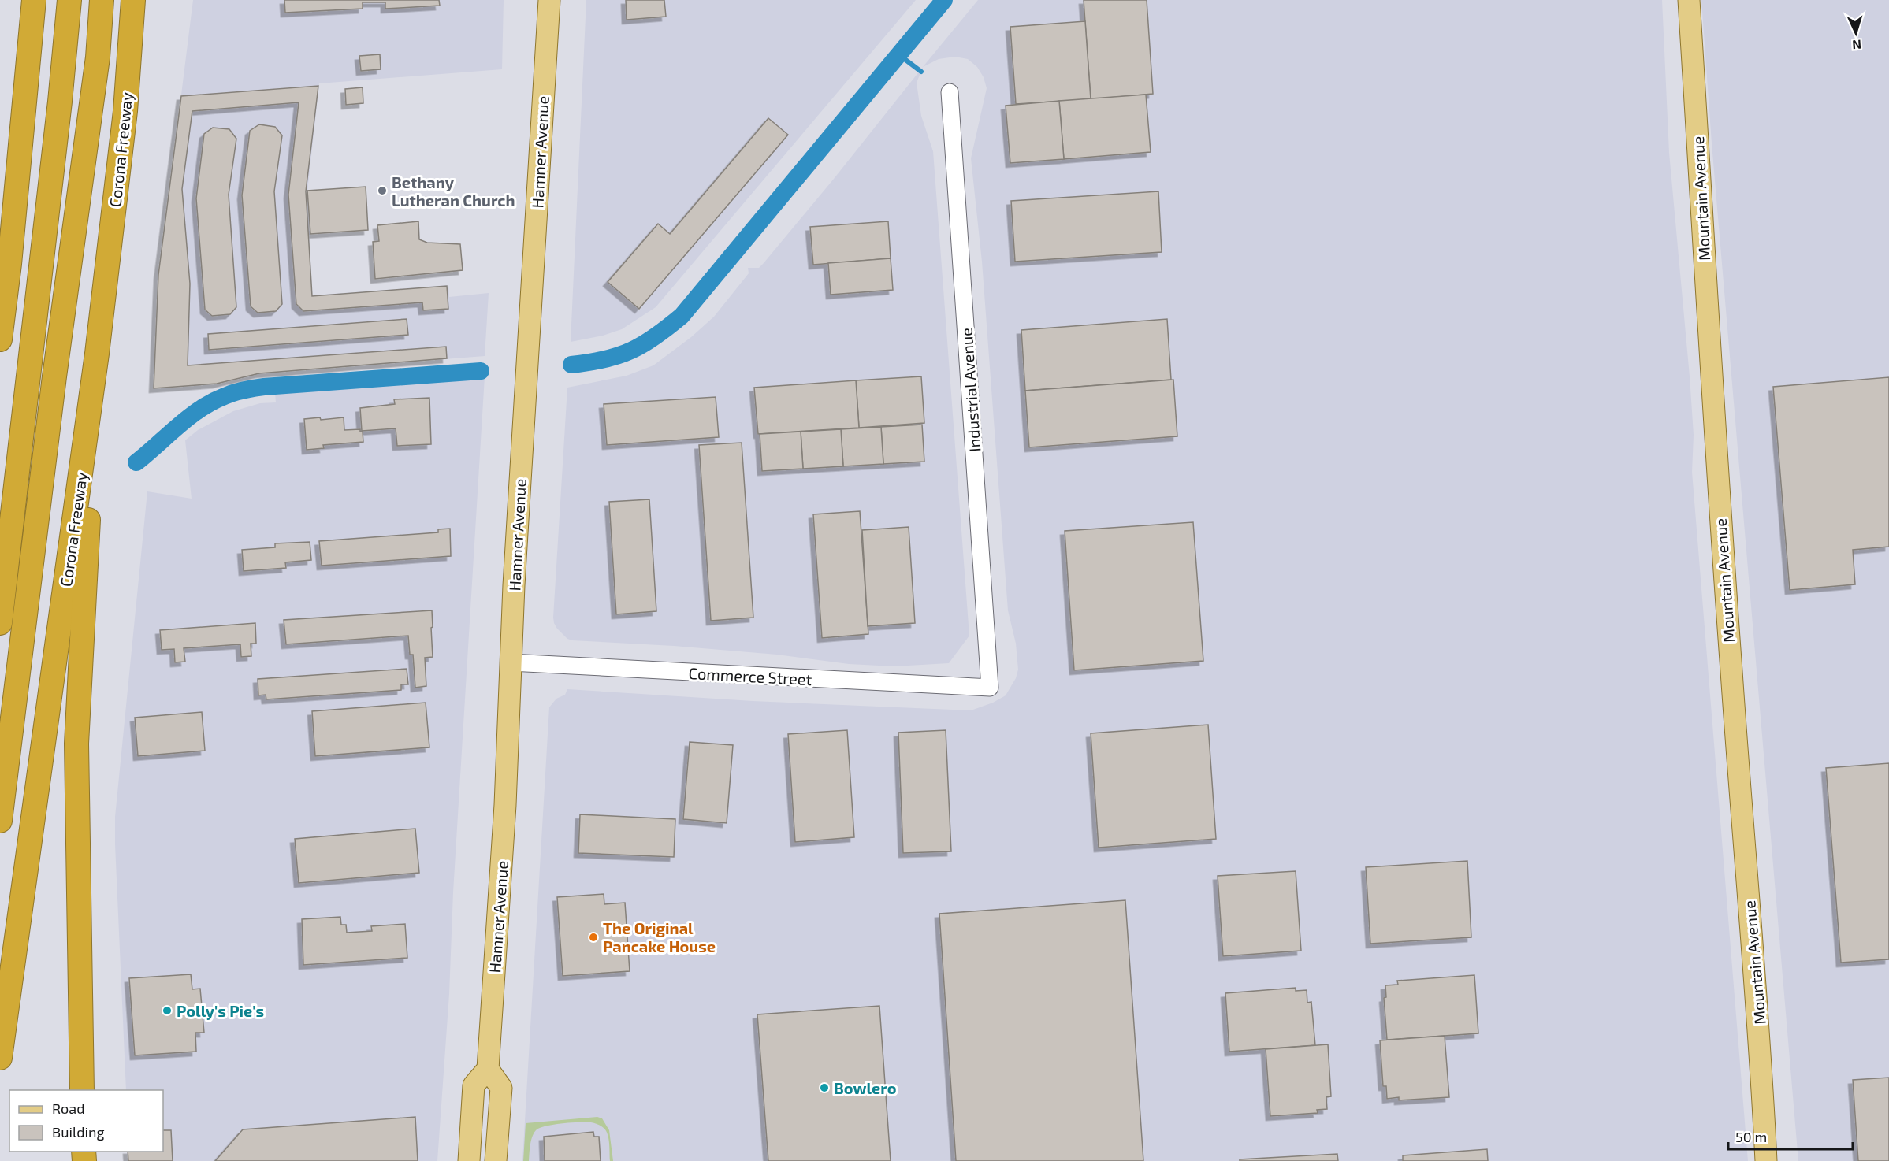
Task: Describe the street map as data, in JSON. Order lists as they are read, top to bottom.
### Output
{
  "streets": {
    "highway": ["Corona Freeway"],
    "main road": ["Hamner Avenue", "Mountain Avenue"],
    "street": ["Industrial Avenue", "Commerce Street"]
  },
  "crossings": [
    ["Hamner Avenue", "Commerce Street"],
    ["Industrial Avenue", "Commerce Street"]
  ],
  "places": [
    "Bethany Lutheran Church",
    "The Original Pancake House",
    "Polly's Pie's",
    "Bowlero"
  ],
  "legend": ["Road", "Building"],
  "scale_bar": "50 m",
  "north": "bottom"
}
